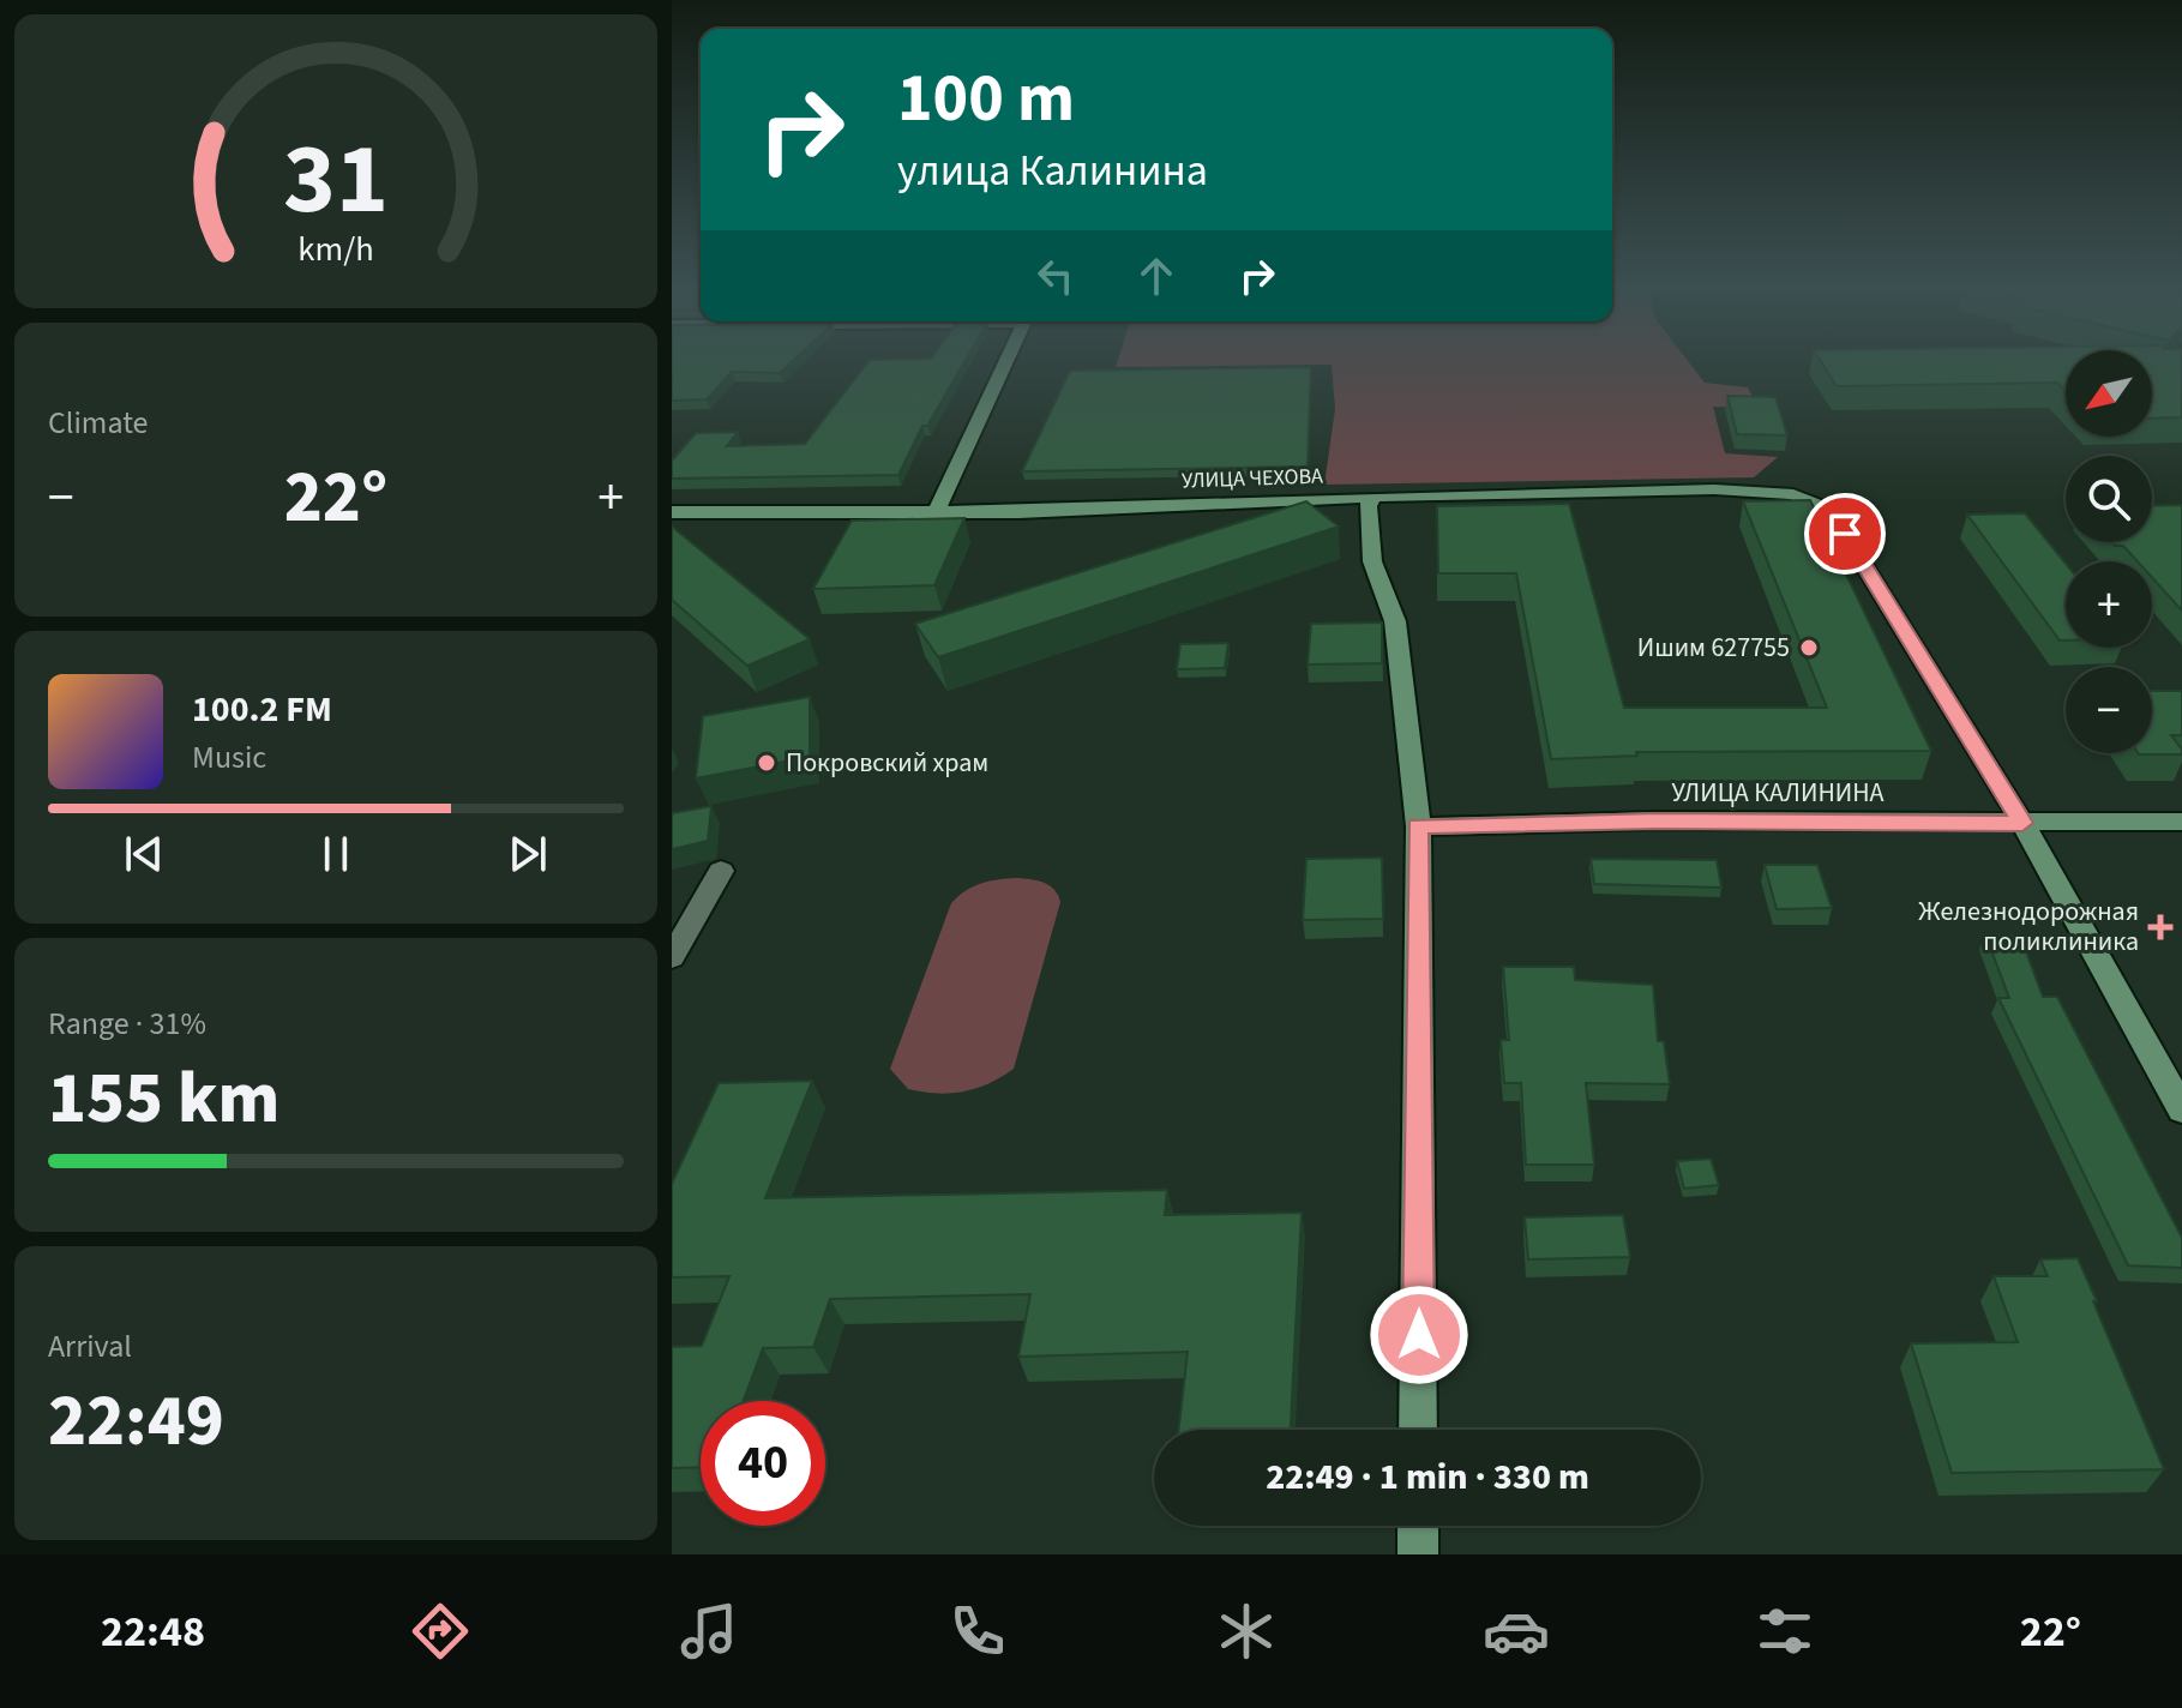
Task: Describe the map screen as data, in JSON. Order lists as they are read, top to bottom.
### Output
{
  "streets": {
    "main road": ["УЛИЦА ЧЕХОВА", "УЛИЦА КАЛИНИНА"]
  },
  "crossings": [
    ["УЛИЦА ЧЕХОВА", "УЛИЦА КАЛИНИНА"]
  ],
  "places": {
    "other": ["Ишим 627755", "Покровский храм"],
    "health": ["Железнодорожная поликлиника"]
  },
  "north": "bottom left",
  "page": {
    "turn": ["100 m", "улица Калинина"],
    "tile": [
      "Climate",
      ["Range · 31%", "155 km"],
      ["Arrival", "22:49"]
    ],
    "map_buttons": ["+", "−"],
    "heat": ["−", "22°", "+"],
    "song": ["100.2 FM", "Music"],
    "limit": "40",
    "trip": "22:49 · 1 min · 330 m",
    "tabs": ["22:48", "22°"],
    "gauge": ["31", "km/h"]
  }
}
